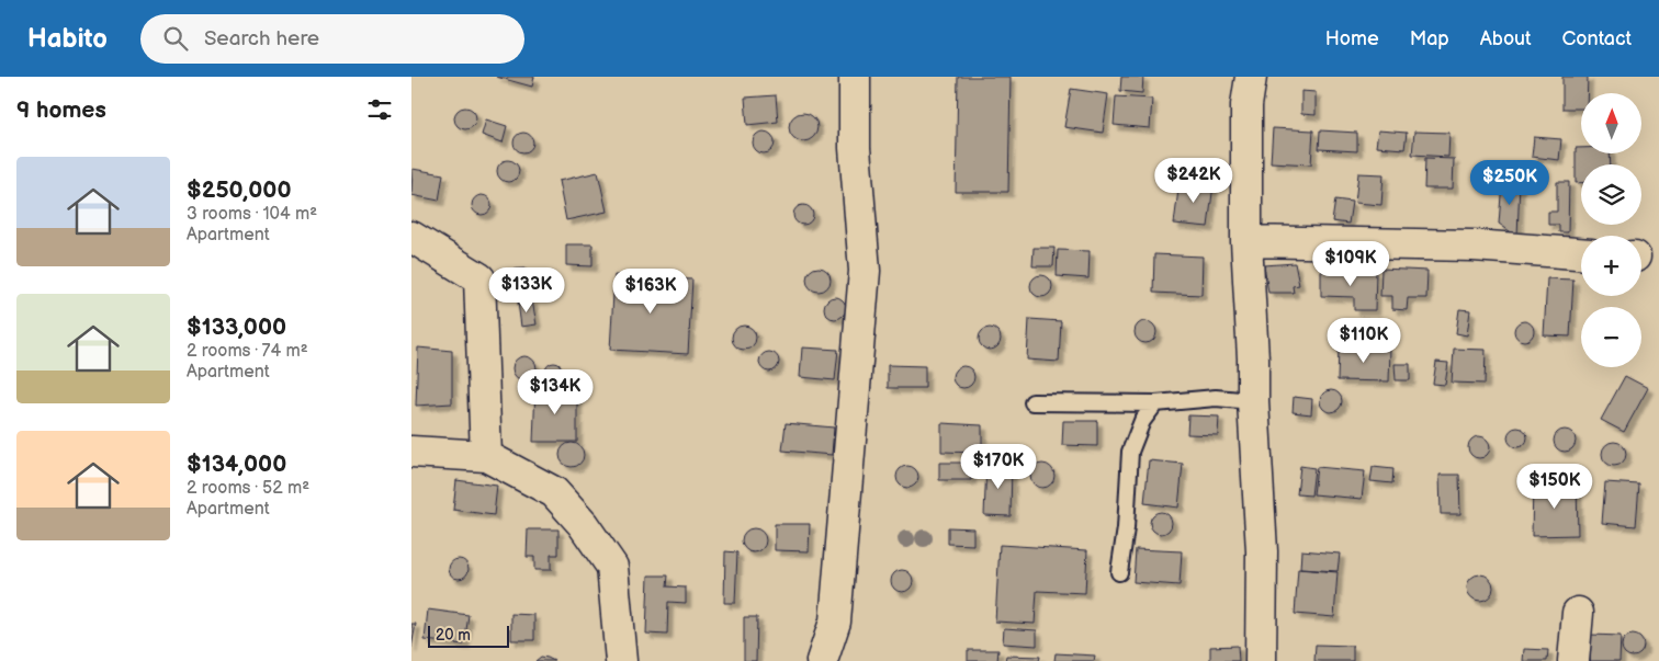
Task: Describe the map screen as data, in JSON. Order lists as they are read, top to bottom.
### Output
{
  "scale_bar": "20 m",
  "north": "top",
  "page": {
    "header": "Habito",
    "search": "Search here",
    "nav": [
      "Home",
      "Map",
      "About",
      "Contact"
    ],
    "heading": "9 homes",
    "map_buttons": ["+", "−"],
    "list": [
      {
        "name": "$250,000",
        "note": "3 rooms · 104 m² · Apartment"
      },
      {
        "name": "$133,000",
        "note": "2 rooms · 74 m² · Apartment"
      },
      {
        "name": "$134,000",
        "note": "2 rooms · 52 m² · Apartment"
      }
    ],
    "price": [
      "$242K",
      "$250K",
      "$109K",
      "$133K",
      "$163K",
      "$110K",
      "$134K",
      "$170K",
      "$150K"
    ],
    "scale": "20 m"
  }
}
